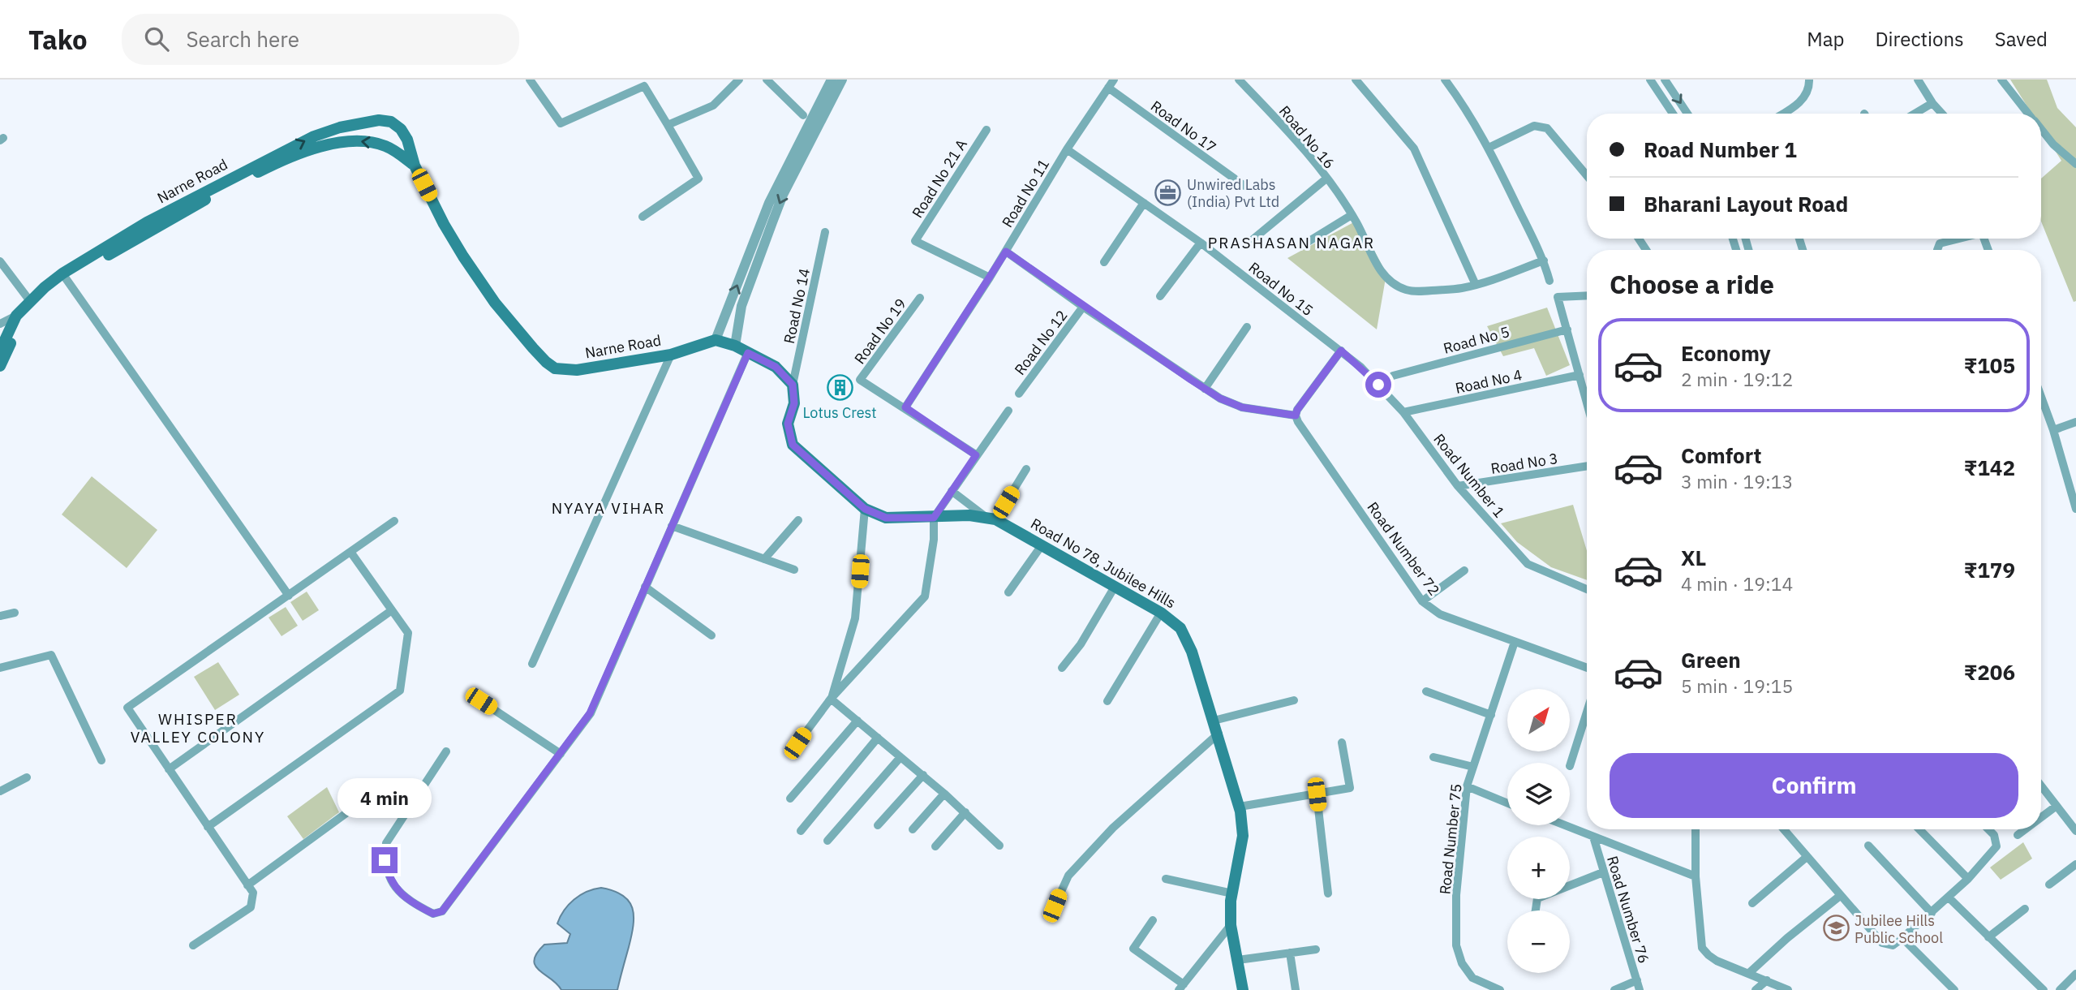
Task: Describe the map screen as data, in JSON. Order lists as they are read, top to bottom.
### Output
{
  "streets": {
    "main road": ["Narne Road", "Road No 78, Jubilee Hills"],
    "street": [
      "Road No 17",
      "Road No 16",
      "Road No 21 A",
      "Road No 11",
      "Road No 15",
      "Road No 14",
      "Road No 19",
      "Road No 5",
      "Road No 12",
      "Road No 4",
      "Road No 3",
      "Road Number 1",
      "Road Number 72",
      "Road Number 75",
      "Road Number 76"
    ]
  },
  "crossings": [
    ["Road No 17", "Road No 11"],
    ["Road No 21 A", "Road No 11"],
    ["Road No 11", "Road No 15"],
    ["Road No 11", "Road No 19"],
    ["Road No 15", "Road Number 1"],
    ["Road No 14", "Road No 78, Jubilee Hills"],
    ["Road No 4", "Road Number 1"],
    ["Road No 3", "Road Number 1"],
    ["Road Number 72", "Road Number 75"]
  ],
  "districts": ["PRASHASAN NAGAR", "NYAYA VIHAR", "WHISPER VALLEY COLONY"],
  "places": {
    "office": ["Unwired Labs (India) Pvt Ltd"],
    "building": ["Lotus Crest"],
    "school or university": ["Jubilee Hills Public School"]
  },
  "north": "top right",
  "page": {
    "header": "Tako",
    "search": "Search here",
    "nav": ["Map", "Directions", "Saved"],
    "banner": ["Road Number 1", "Bharani Layout Road"],
    "heading": "Choose a ride",
    "list": [
      {
        "name": "Economy",
        "note": "2 min · 19:12",
        "value": "₹105"
      },
      {
        "name": "Comfort",
        "note": "3 min · 19:13",
        "value": "₹142"
      },
      {
        "name": "XL",
        "note": "4 min · 19:14",
        "value": "₹179"
      },
      {
        "name": "Green",
        "note": "5 min · 19:15",
        "value": "₹206"
      }
    ],
    "map_buttons": ["+", "−"],
    "buttons": "Confirm",
    "bubble": "4 min"
  }
}
